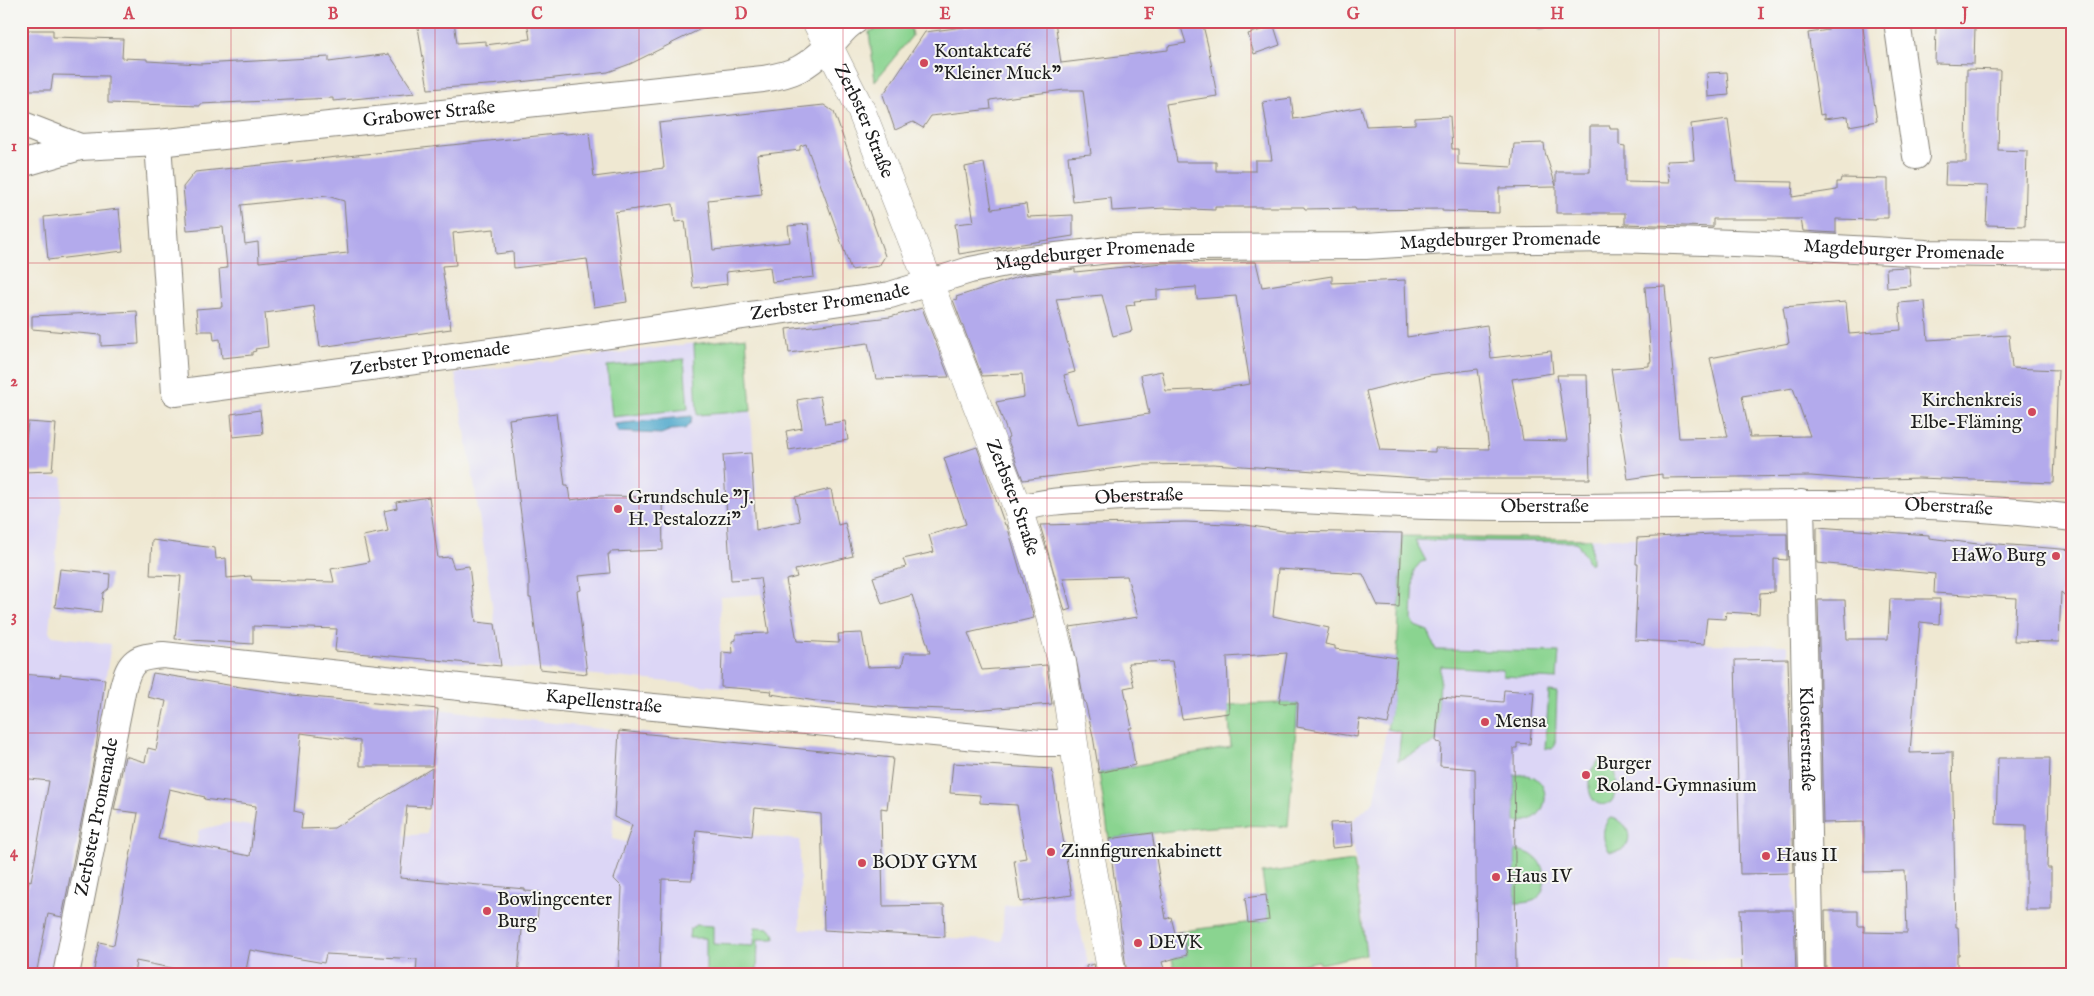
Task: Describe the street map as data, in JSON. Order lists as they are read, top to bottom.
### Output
{
  "streets": {
    "street": [
      "Grabower Straße",
      "Zerbster Straße",
      "Magdeburger Promenade",
      "Zerbster Promenade",
      "Oberstraße",
      "Kapellenstraße",
      "Klosterstraße"
    ]
  },
  "crossings": [
    ["Grabower Straße", "Zerbster Straße"],
    ["Grabower Straße", "Zerbster Promenade"],
    ["Zerbster Straße", "Magdeburger Promenade"],
    ["Zerbster Straße", "Zerbster Promenade"],
    ["Zerbster Straße", "Oberstraße"],
    ["Zerbster Straße", "Kapellenstraße"],
    ["Magdeburger Promenade", "Zerbster Promenade"],
    ["Zerbster Promenade", "Kapellenstraße"],
    ["Oberstraße", "Klosterstraße"]
  ],
  "places": [
    "Kontaktcafé \"Kleiner Muck\"",
    "Kirchenkreis Elbe-Fläming",
    "Grundschule \"J. H. Pestalozzi\"",
    "HaWo Burg",
    "Mensa",
    "Burger Roland-Gymnasium",
    "Zinnfigurenkabinett",
    "Haus II",
    "BODY GYM",
    "Haus IV",
    "Bowlingcenter Burg",
    "DEVK"
  ],
  "grid": {
    "columns": [
      "A",
      "B",
      "C",
      "D",
      "E",
      "F",
      "G",
      "H",
      "I",
      "J"
    ],
    "rows": [
      "1",
      "2",
      "3",
      "4"
    ]
  }
}
